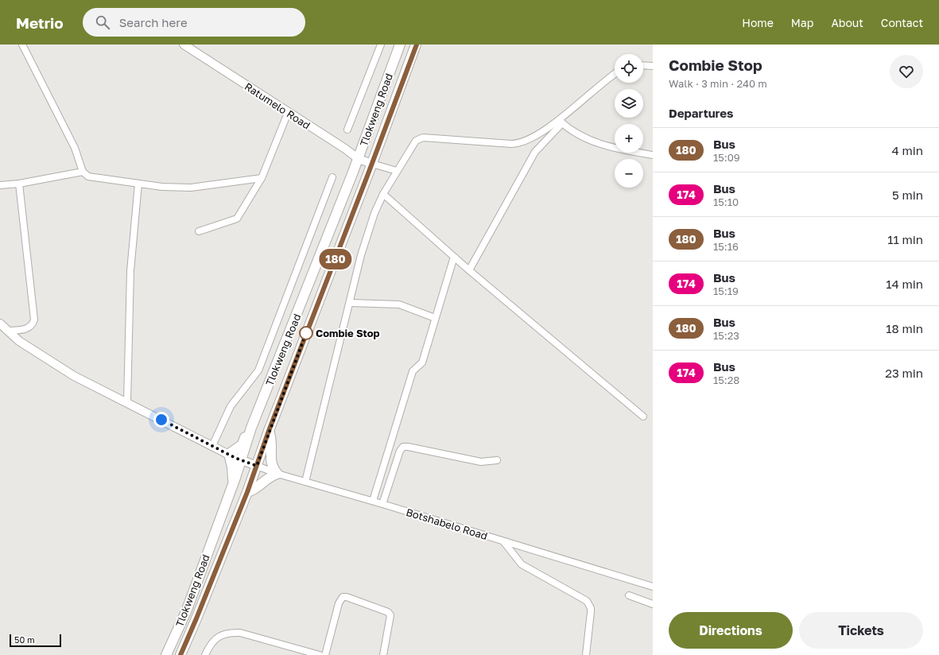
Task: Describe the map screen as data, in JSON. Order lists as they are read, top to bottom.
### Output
{
  "streets": {
    "main road": ["Tlokweng Road"],
    "street": ["Ratumelo Road", "Botshabelo Road"]
  },
  "crossings": [
    ["Ratumelo Road", "Tlokweng Road"],
    ["Tlokweng Road", "Botshabelo Road"]
  ],
  "places": ["Combie Stop"],
  "lines": ["bus line 180"],
  "scale_bar": "50 m",
  "page": {
    "header": "Metrio",
    "search": "Search here",
    "nav": [
      "Home",
      "Map",
      "About",
      "Contact"
    ],
    "on_map": "180",
    "heading": [
      ["Combie Stop", "Walk · 3 min · 240 m"],
      "Departures"
    ],
    "map_buttons": ["+", "−"],
    "list": [
      {
        "mark": "180",
        "name": "Bus",
        "note": "15:09",
        "value": "4 min"
      },
      {
        "mark": "174",
        "name": "Bus",
        "note": "15:10",
        "value": "5 min"
      },
      {
        "mark": "180",
        "name": "Bus",
        "note": "15:16",
        "value": "11 min"
      },
      {
        "mark": "174",
        "name": "Bus",
        "note": "15:19",
        "value": "14 min"
      },
      {
        "mark": "180",
        "name": "Bus",
        "note": "15:23",
        "value": "18 min"
      },
      {
        "mark": "174",
        "name": "Bus",
        "note": "15:28",
        "value": "23 min"
      }
    ],
    "buttons": ["Directions", "Tickets"],
    "scale": "50 m"
  }
}
